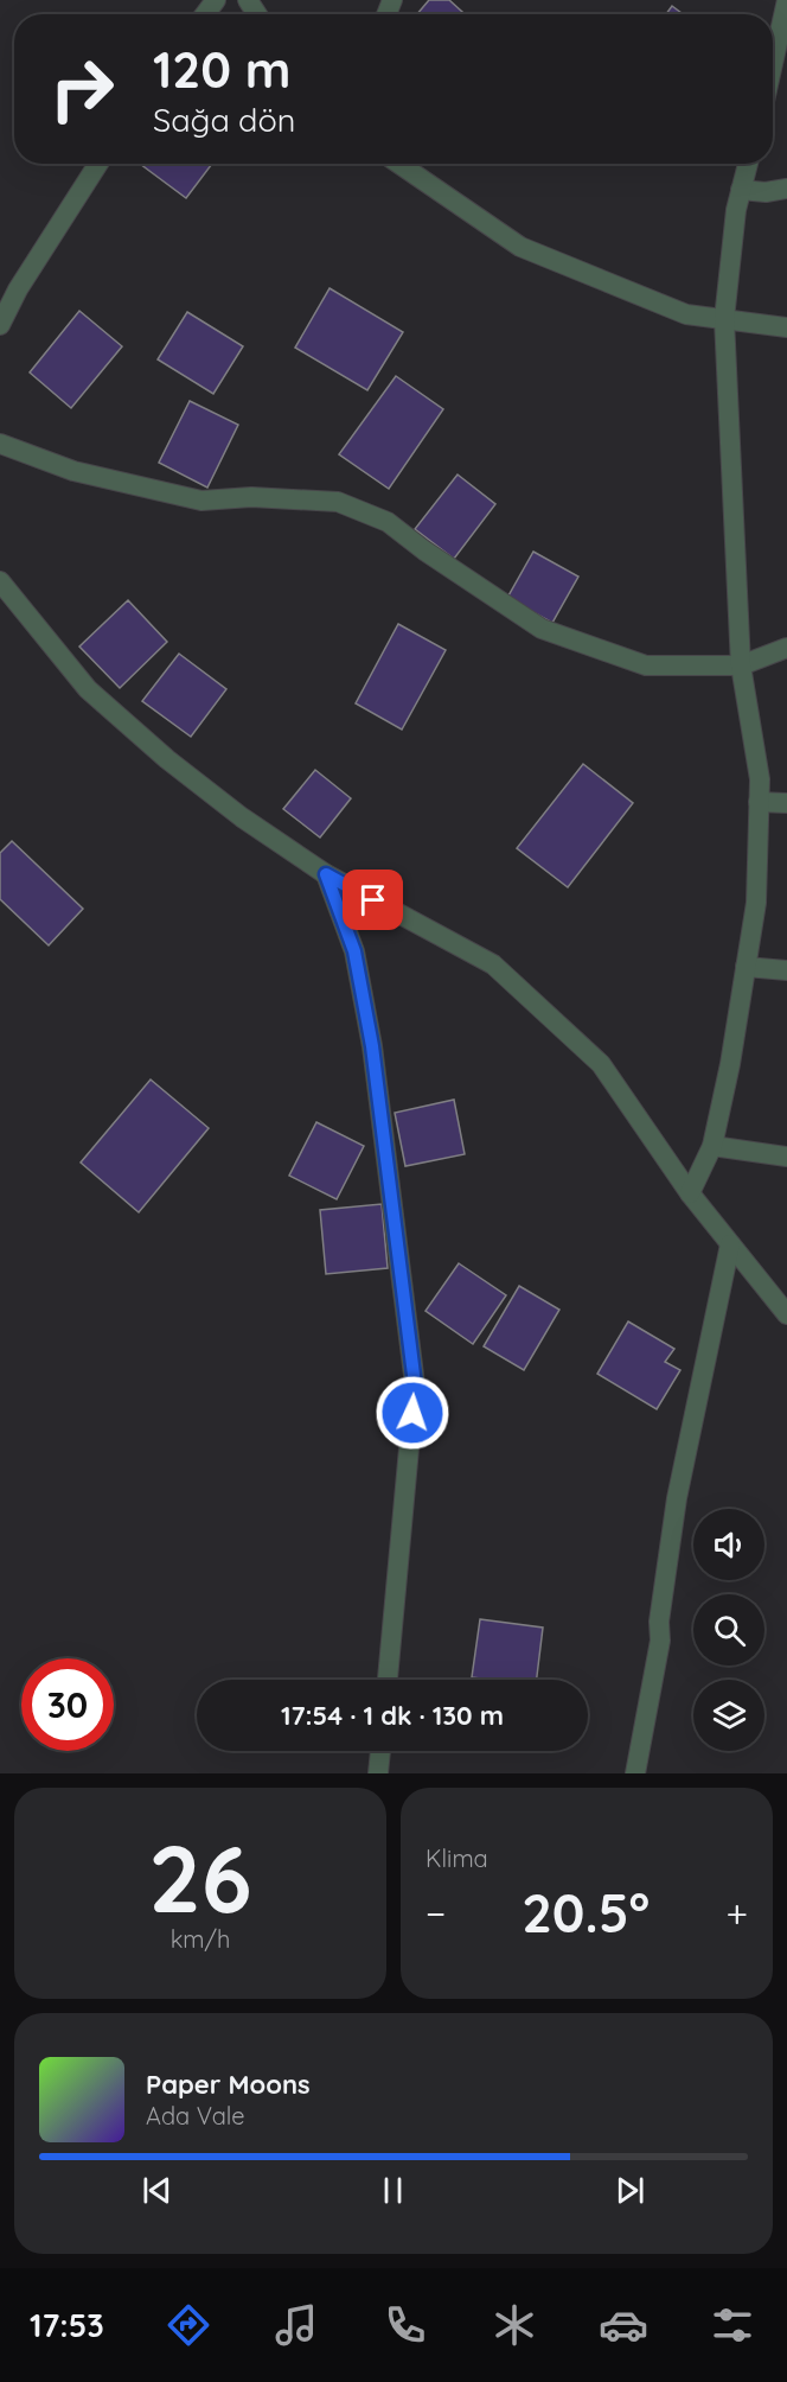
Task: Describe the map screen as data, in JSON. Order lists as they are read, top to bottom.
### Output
{
  "page": {
    "turn": ["120 m", "Sağa dön"],
    "limit": "30",
    "trip": "17:54 · 1 dk · 130 m",
    "tile": [
      ["26", "km/h"],
      "Klima"
    ],
    "heat": ["−", "20.5°", "+"],
    "song": ["Paper Moons", "Ada Vale"],
    "tabs": "17:53"
  }
}
